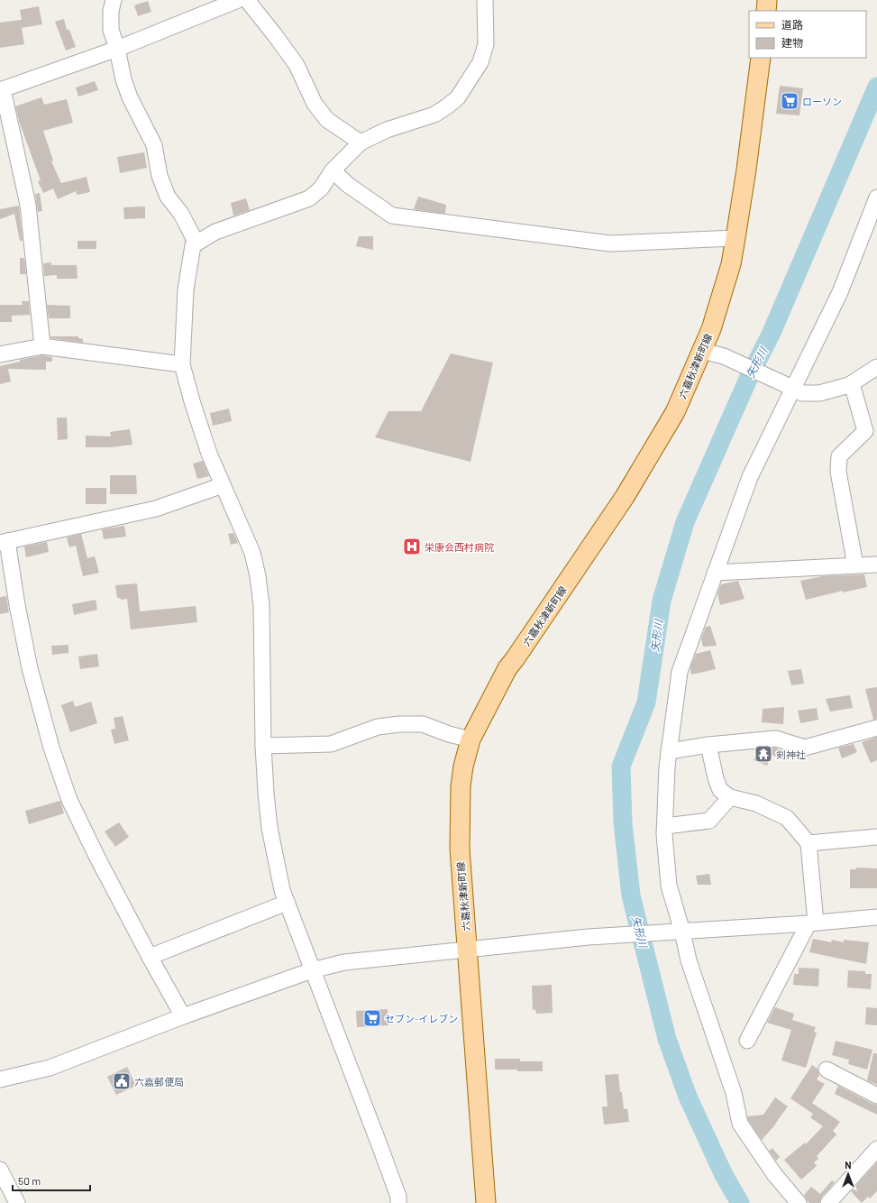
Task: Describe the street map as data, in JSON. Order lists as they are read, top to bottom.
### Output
{
  "streets": {
    "main road": ["六嘉秋津新町線"]
  },
  "water": ["矢形川"],
  "places": {
    "supermarket": ["ローソン", "セブン-イレブン"],
    "hospital": ["栄康会西村病院"],
    "temple": ["剣神社"],
    "public building": ["六嘉郵便局"]
  },
  "legend": ["道路", "建物"],
  "scale_bar": "50 m",
  "north": "top"
}
